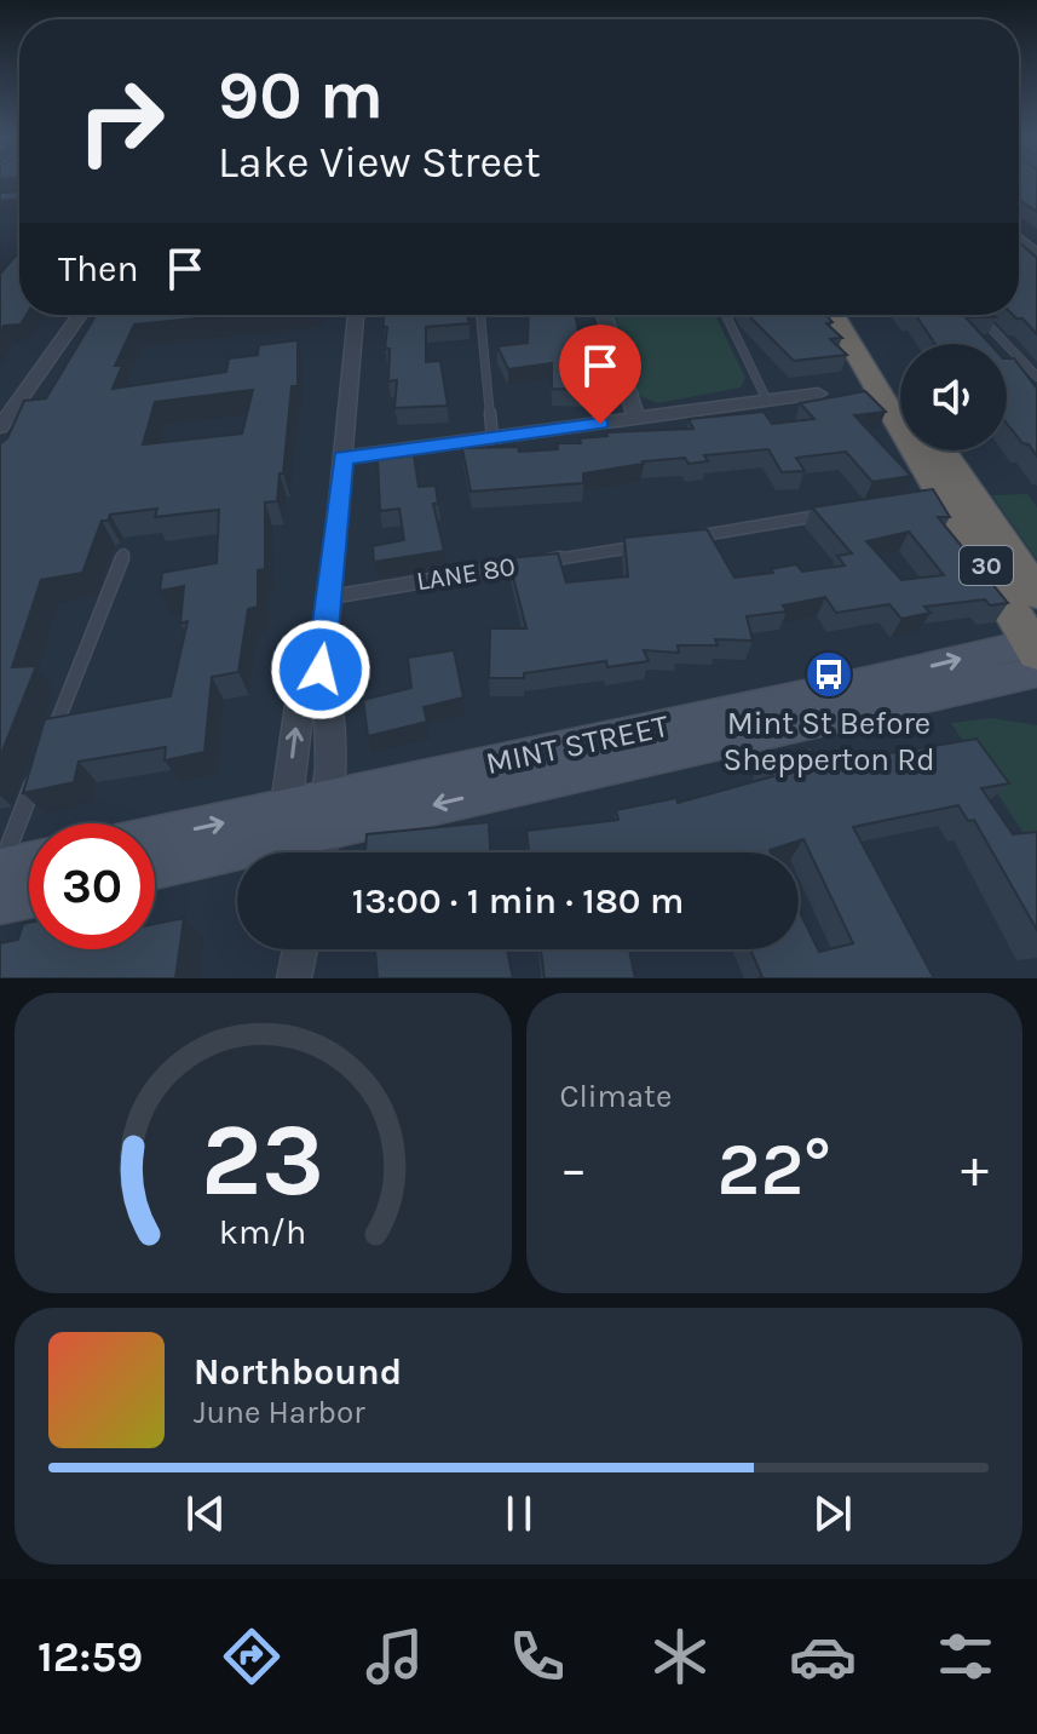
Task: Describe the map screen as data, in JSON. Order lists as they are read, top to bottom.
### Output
{
  "streets": {
    "highway": ["30"],
    "main road": ["MINT STREET"],
    "lane": ["LANE 80"]
  },
  "crossings": [
    ["30", "MINT STREET"]
  ],
  "places": {
    "bus stop": ["Mint St Before Shepperton Rd"]
  },
  "page": {
    "turn": ["90 m", "Lake View Street"],
    "then": "Then",
    "limit": "30",
    "trip": "13:00 · 1 min · 180 m",
    "tile": "Climate",
    "heat": ["−", "22°", "+"],
    "song": ["Northbound", "June Harbor"],
    "tabs": "12:59",
    "gauge": ["23", "km/h"]
  }
}
